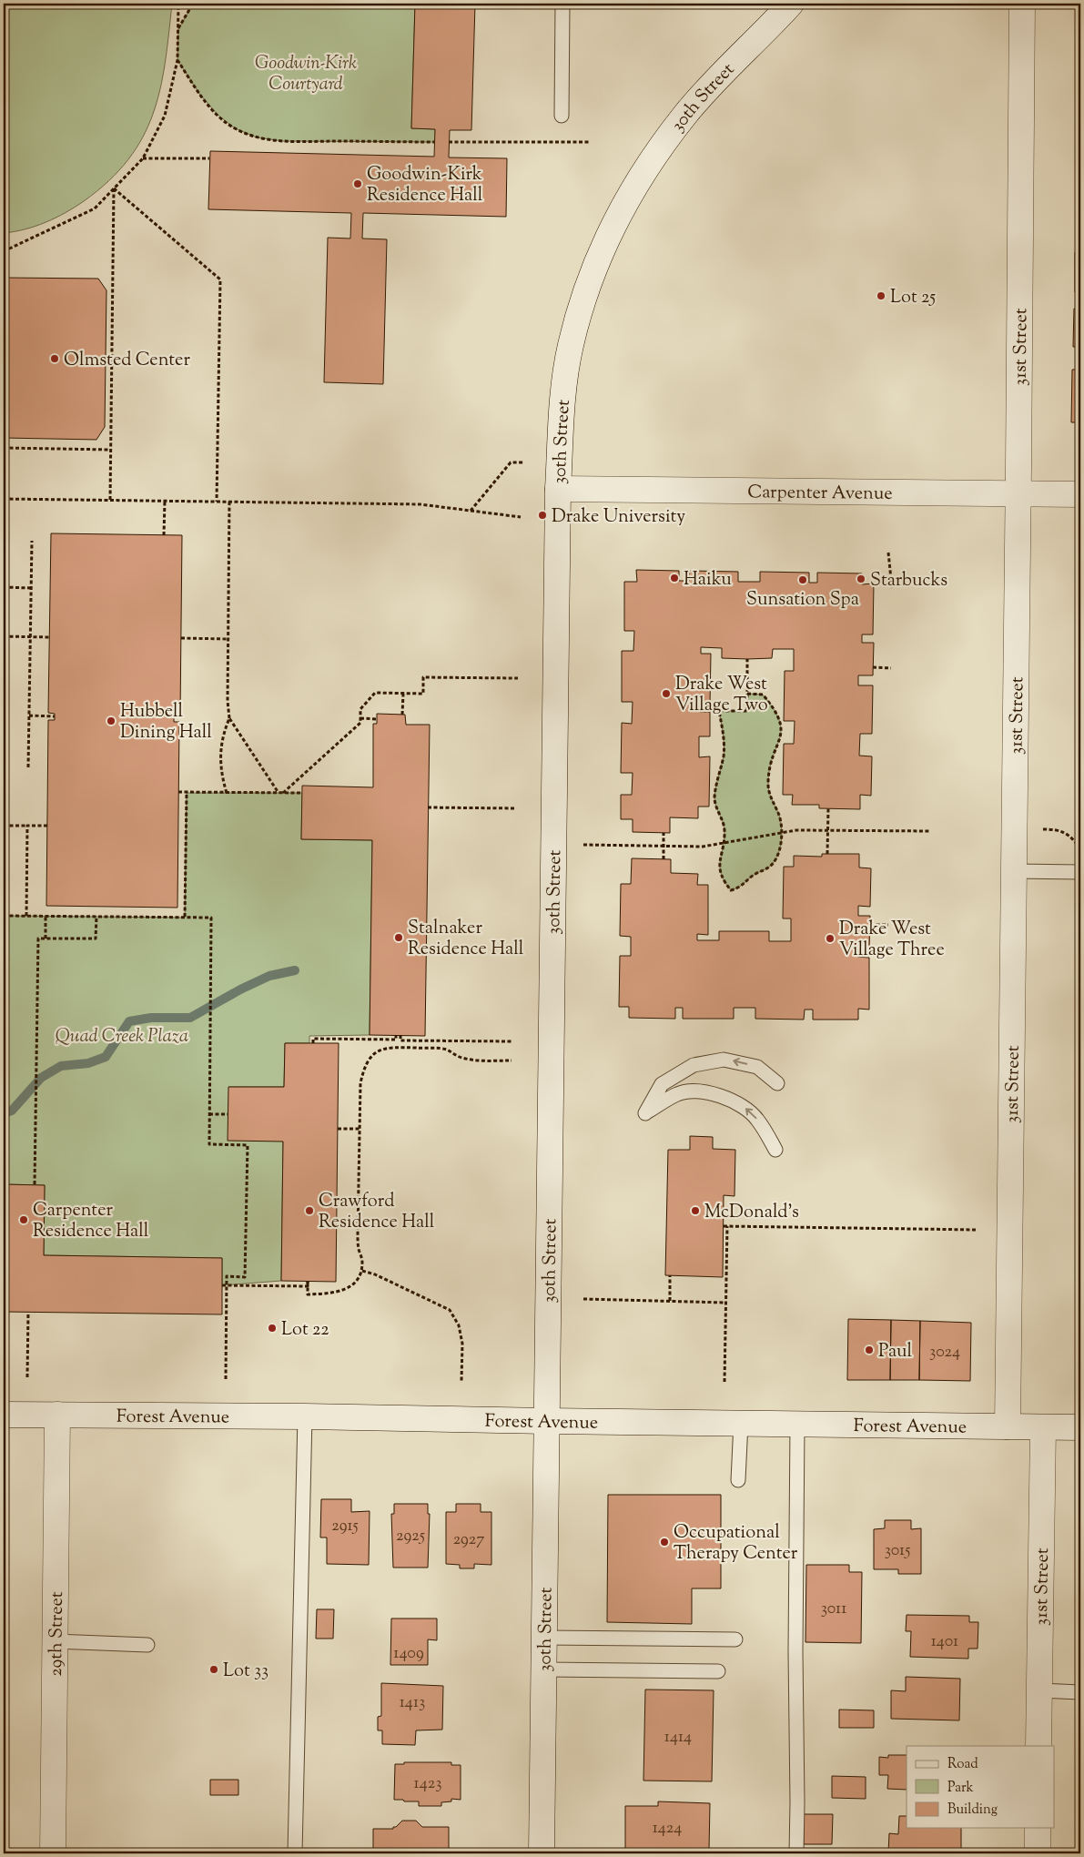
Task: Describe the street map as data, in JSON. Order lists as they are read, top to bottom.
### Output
{
  "streets": {
    "street": [
      "30th Street",
      "31st Street",
      "Carpenter Avenue",
      "Forest Avenue",
      "29th Street"
    ]
  },
  "crossings": [
    ["30th Street", "Carpenter Avenue"],
    ["30th Street", "Forest Avenue"],
    ["31st Street", "Carpenter Avenue"],
    ["31st Street", "Forest Avenue"],
    ["Forest Avenue", "29th Street"]
  ],
  "parks": ["Goodwin-Kirk Courtyard", "Quad Creek Plaza"],
  "places": [
    "Goodwin-Kirk Residence Hall",
    "Lot 25",
    "Olmsted Center",
    "Drake University",
    "Haiku",
    "Starbucks",
    "Sunsation Spa",
    "Drake West Village Two",
    "Hubbell Dining Hall",
    "Stalnaker Residence Hall",
    "Drake West Village Three",
    "Crawford Residence Hall",
    "McDonald's",
    "Carpenter Residence Hall",
    "Lot 22",
    "Paul",
    "Occupational Therapy Center",
    "Lot 33"
  ],
  "house_numbers": [
    "3024",
    "2915",
    "2925",
    "2927",
    "3015",
    "3011",
    "1401",
    "1409",
    "1413",
    "1414",
    "1423",
    "1424"
  ],
  "legend": ["Road", "Park", "Building"]
}
